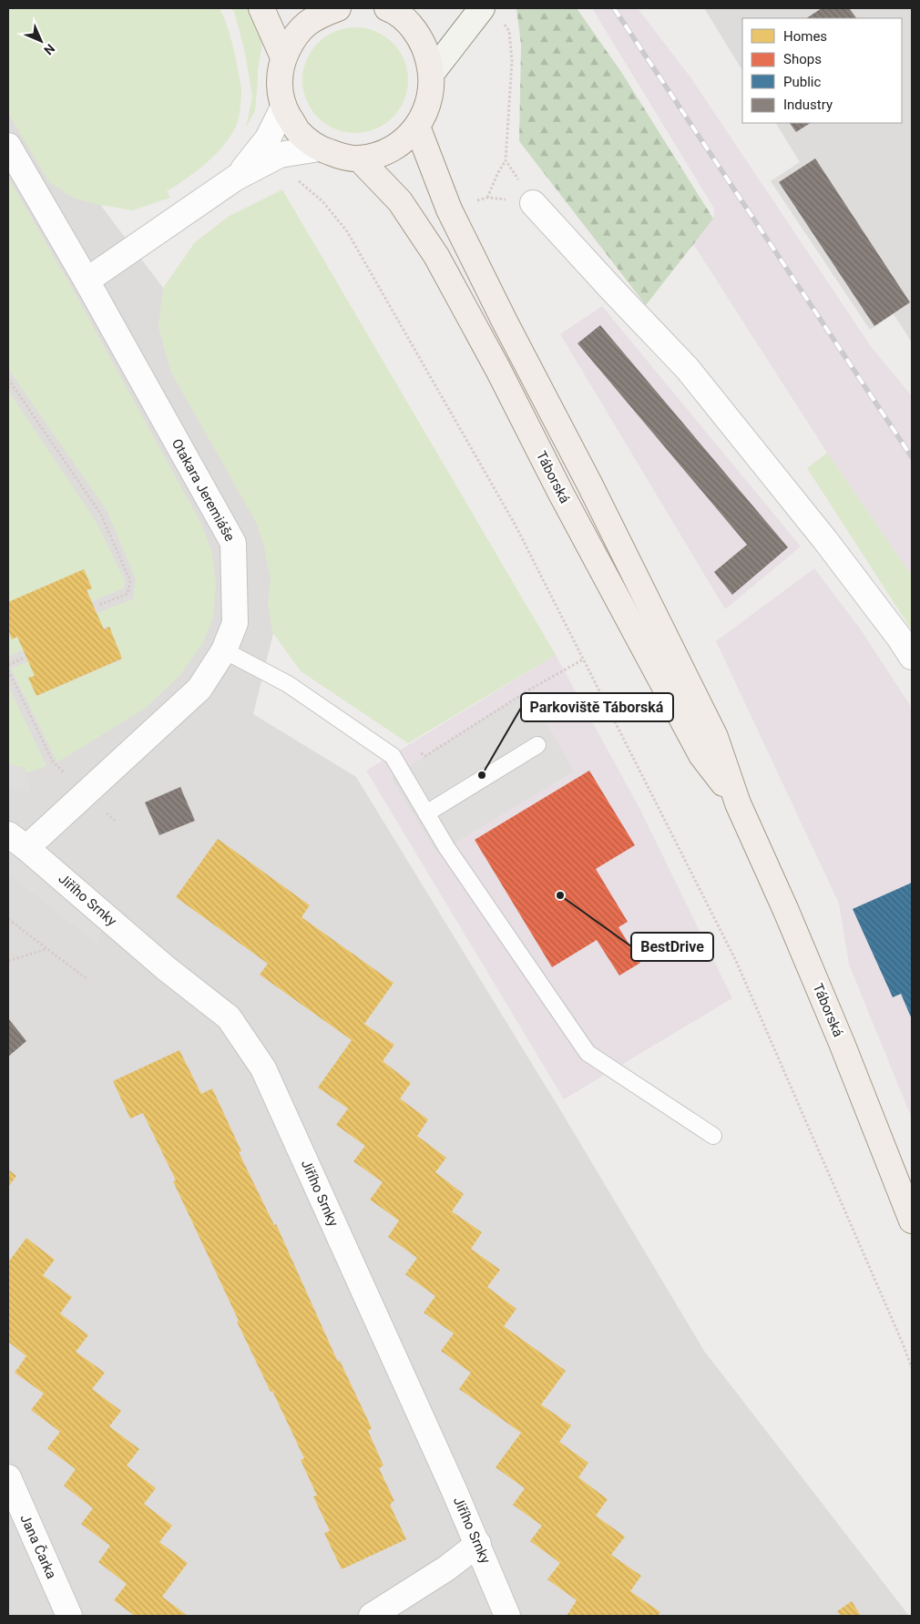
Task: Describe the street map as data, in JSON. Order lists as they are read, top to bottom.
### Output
{
  "streets": {
    "main road": ["Táborská"],
    "street": ["Otakara Jeremiáše", "Jiřího Srnky", "Jana Čarka"]
  },
  "crossings": [
    ["Otakara Jeremiáše", "Jiřího Srnky"]
  ],
  "places": ["Parkoviště Táborská", "BestDrive"],
  "legend": [
    "Homes",
    "Shops",
    "Public",
    "Industry"
  ],
  "north": "bottom right"
}
